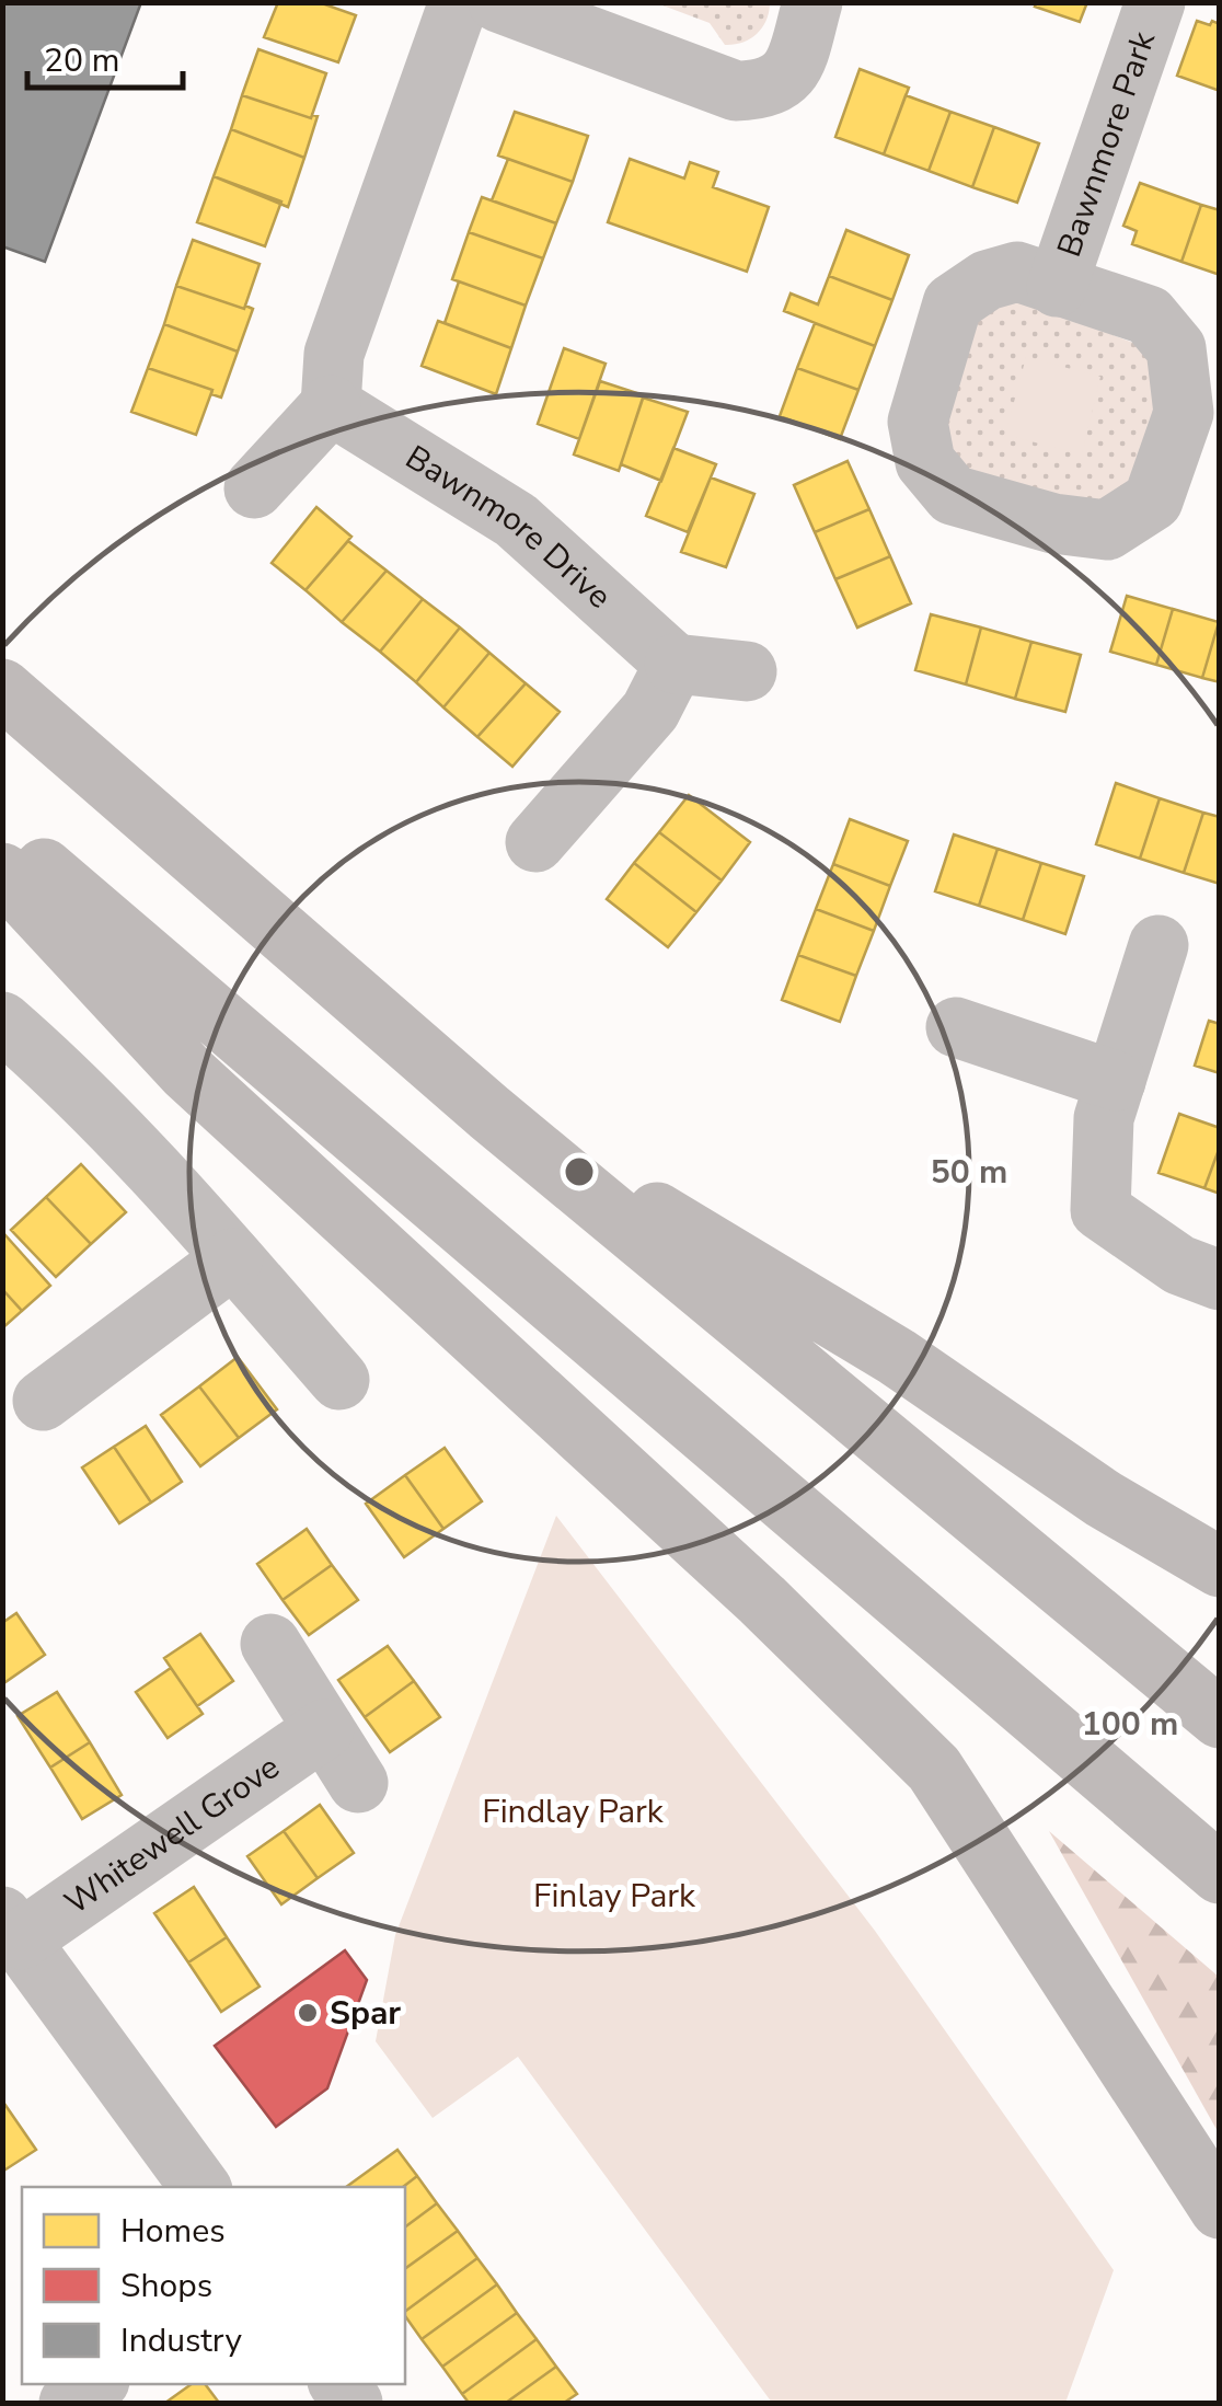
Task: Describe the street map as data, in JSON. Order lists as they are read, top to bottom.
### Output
{
  "streets": {
    "street": ["Bawnmore Park", "Bawnmore Drive", "Whitewell Grove"]
  },
  "parks": ["Findlay Park", "Finlay Park"],
  "places": ["Spar"],
  "legend": ["Homes", "Shops", "Industry"],
  "scale_bar": "20 m",
  "rings": ["50 m", "100 m"]
}
